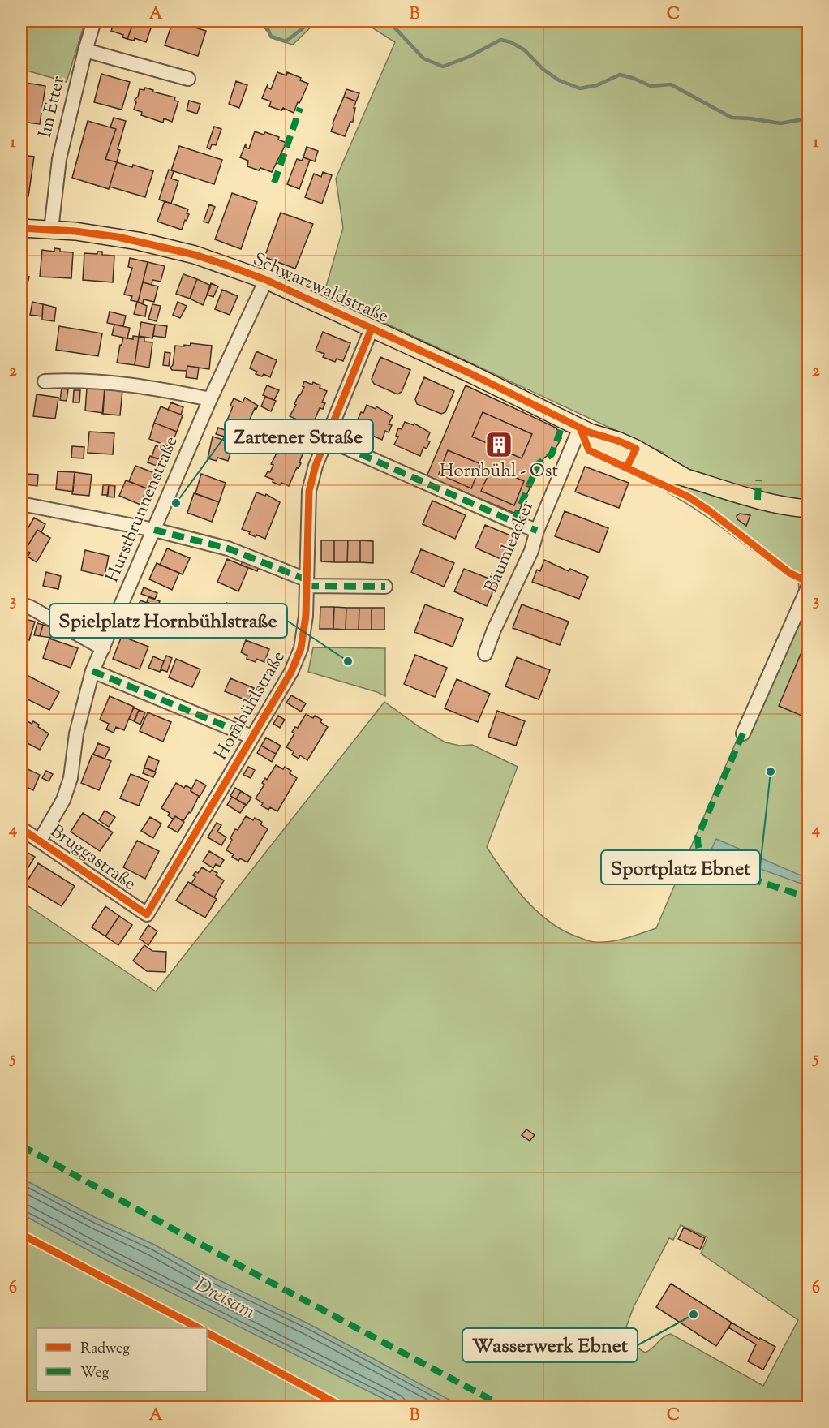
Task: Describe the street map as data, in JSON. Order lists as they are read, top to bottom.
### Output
{
  "streets": {
    "main road": ["Schwarzwaldstraße"],
    "street": [
      "Im Etter",
      "Hurstbrunnenstraße",
      "Bäumleacker",
      "Hornbühlstraße",
      "Bruggastraße"
    ]
  },
  "crossings": [
    ["Im Etter", "Schwarzwaldstraße"],
    ["Schwarzwaldstraße", "Hurstbrunnenstraße"],
    ["Schwarzwaldstraße", "Bäumleacker"],
    ["Schwarzwaldstraße", "Hornbühlstraße"],
    ["Hurstbrunnenstraße", "Bruggastraße"],
    ["Hornbühlstraße", "Bruggastraße"]
  ],
  "water": ["Dreisam"],
  "places": {
    "building": ["Hornbühl - Ost"],
    "other": [
      "Zartener Straße",
      "Spielplatz Hornbühlstraße",
      "Sportplatz Ebnet",
      "Wasserwerk Ebnet"
    ]
  },
  "legend": ["Radweg", "Weg"],
  "grid": {
    "columns": ["A", "B", "C"],
    "rows": [
      "1",
      "2",
      "3",
      "4",
      "5",
      "6"
    ]
  }
}
